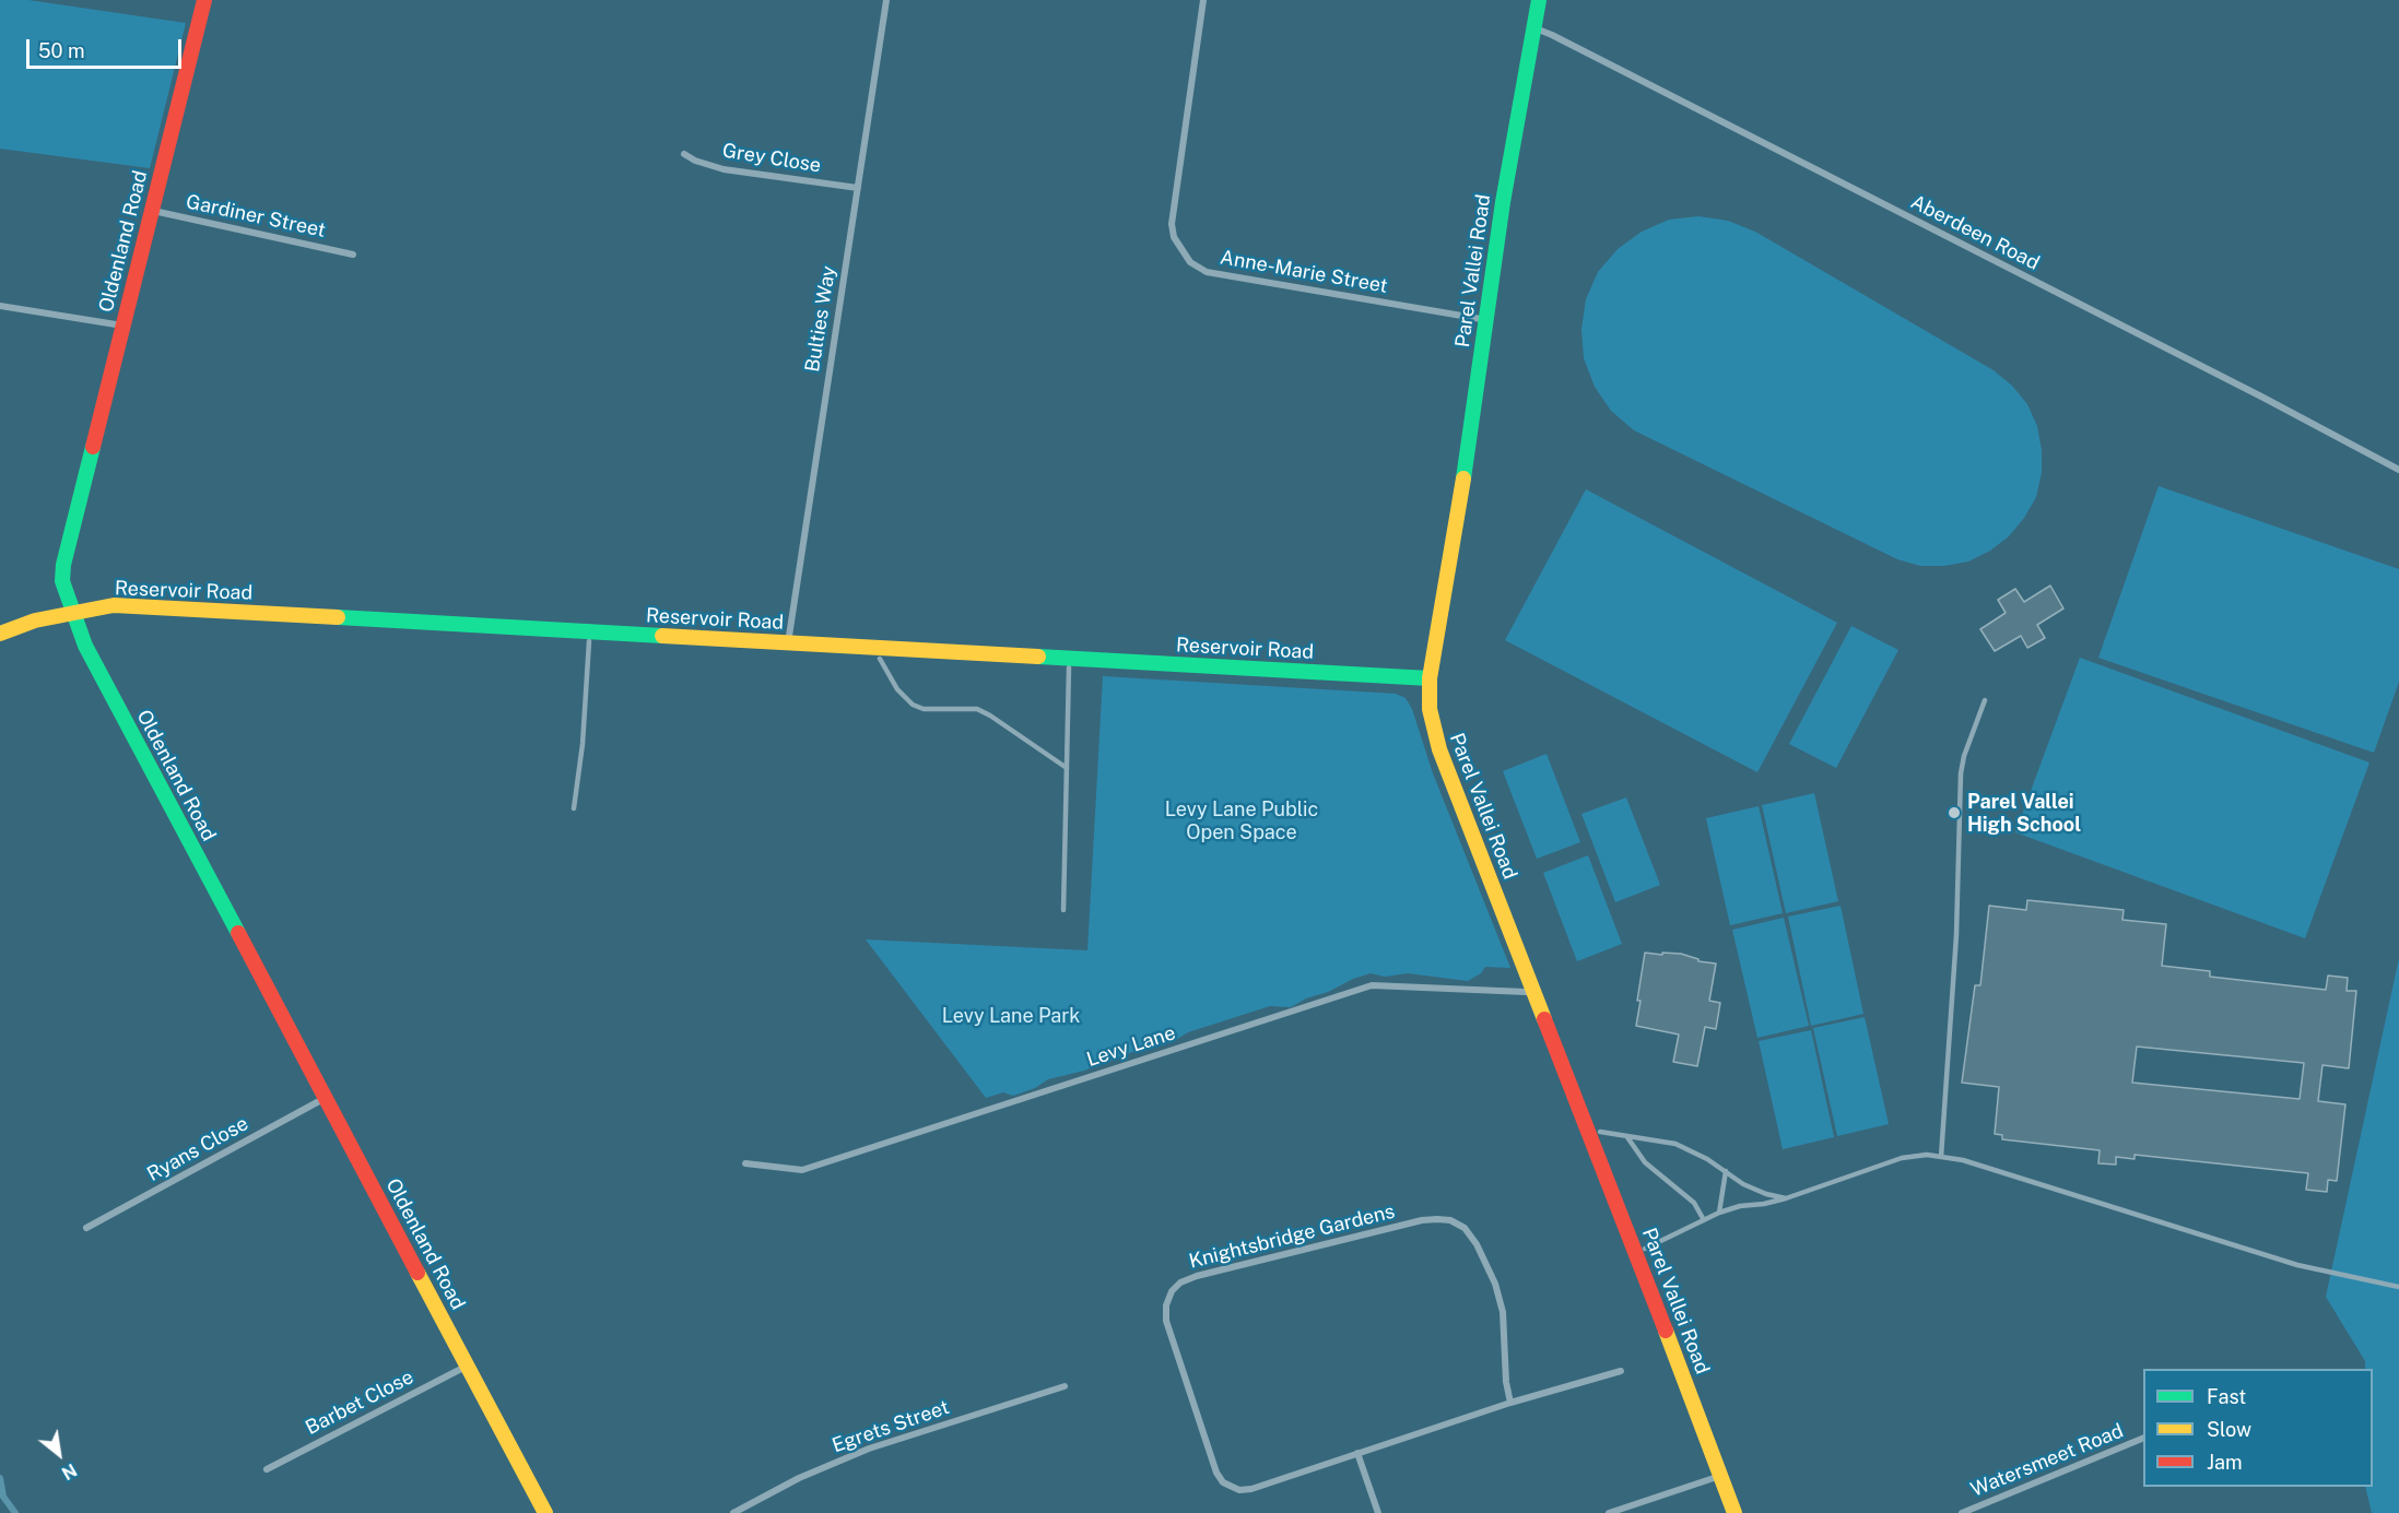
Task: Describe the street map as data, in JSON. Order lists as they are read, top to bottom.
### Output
{
  "streets": {
    "street": [
      "Grey Close",
      "Gardiner Street",
      "Aberdeen Road",
      "Oldenland Road",
      "Parel Vallei Road",
      "Anne-Marie Street",
      "Bulties Way",
      "Reservoir Road",
      "Levy Lane",
      "Ryans Close",
      "Knightsbridge Gardens",
      "Barbet Close",
      "Egrets Street",
      "Watersmeet Road"
    ]
  },
  "crossings": [
    ["Grey Close", "Bulties Way"],
    ["Gardiner Street", "Oldenland Road"],
    ["Aberdeen Road", "Parel Vallei Road"],
    ["Oldenland Road", "Reservoir Road"],
    ["Oldenland Road", "Ryans Close"],
    ["Oldenland Road", "Barbet Close"],
    ["Parel Vallei Road", "Anne-Marie Street"],
    ["Parel Vallei Road", "Reservoir Road"],
    ["Parel Vallei Road", "Levy Lane"],
    ["Bulties Way", "Reservoir Road"]
  ],
  "parks": ["Levy Lane Public Open Space", "Levy Lane Park"],
  "places": ["Parel Vallei High School"],
  "legend": ["Fast", "Slow", "Jam"],
  "scale_bar": "50 m",
  "north": "bottom right"
}
